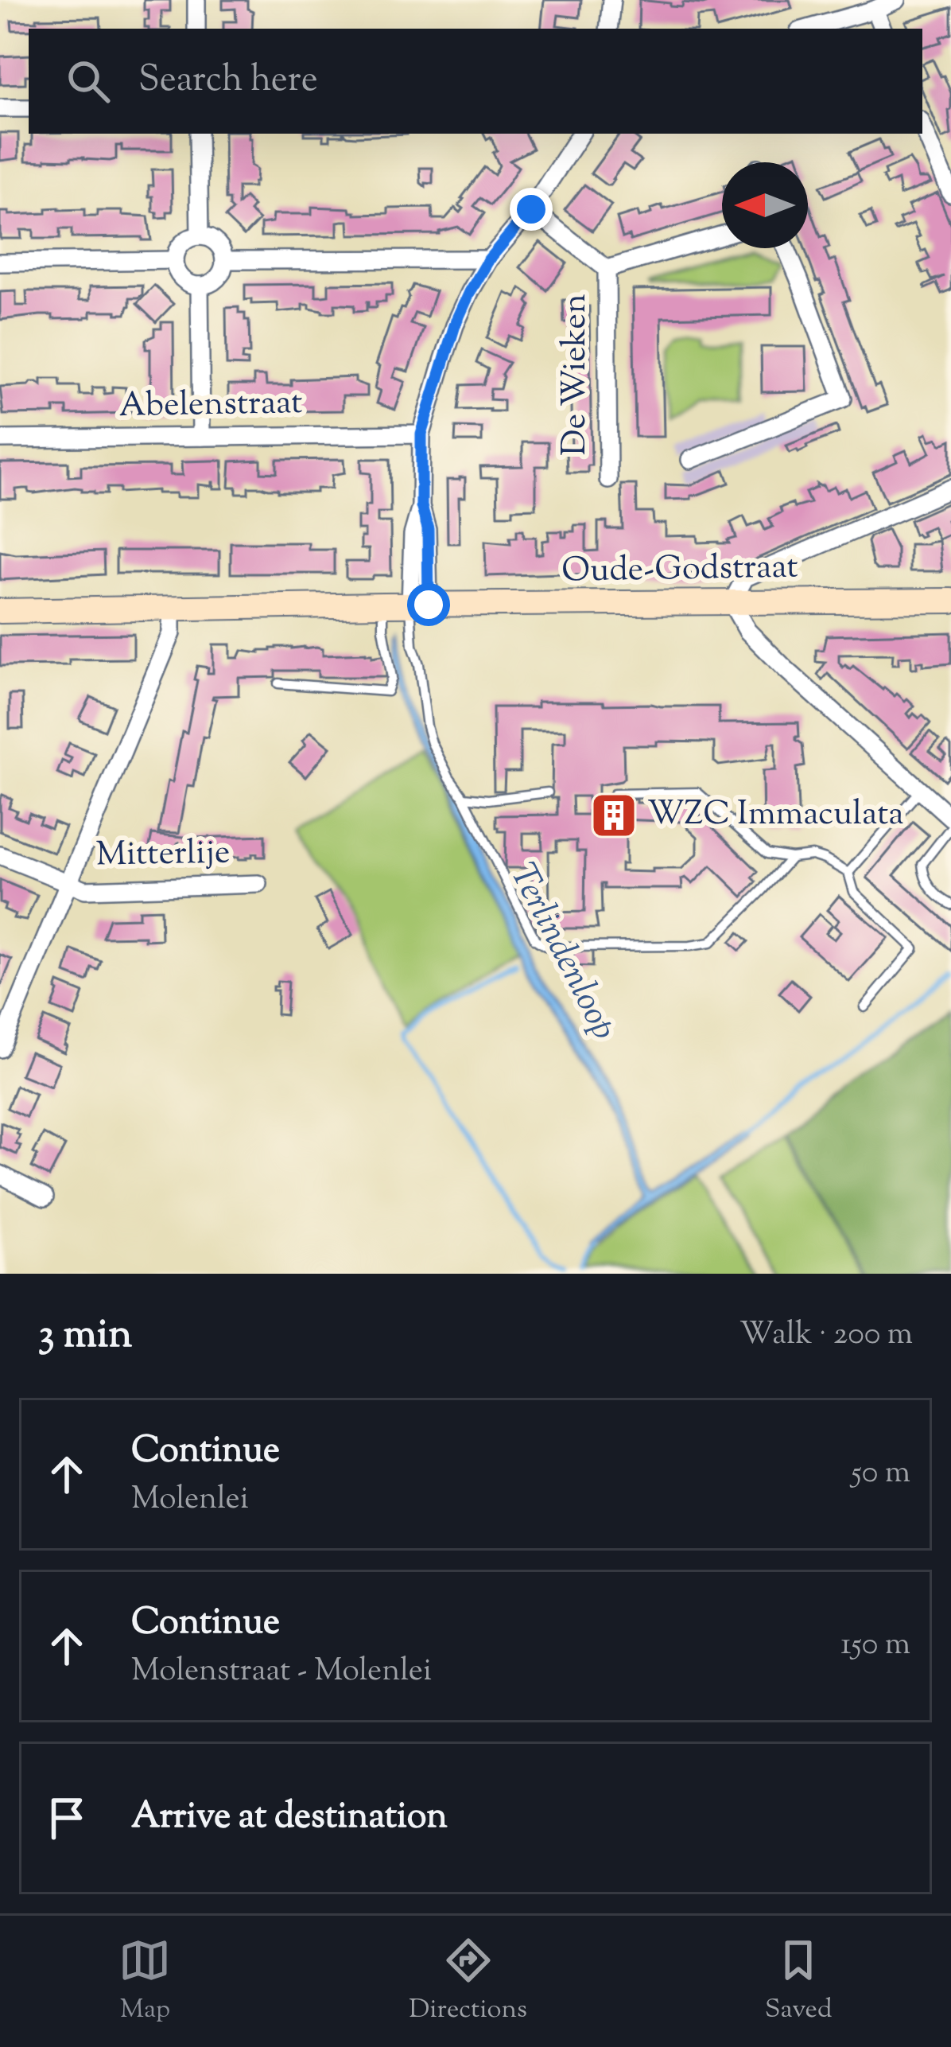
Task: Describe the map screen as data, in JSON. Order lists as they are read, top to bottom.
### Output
{
  "streets": {
    "street": [
      "De Wieken",
      "Abelenstraat",
      "Oude-Godstraat",
      "Mitterlije"
    ]
  },
  "water": ["Terlindenloop"],
  "places": {
    "building": ["WZC Immaculata"]
  },
  "north": "left",
  "page": {
    "search": "Search here",
    "heading": ["3 min", "Walk · 200 m"],
    "list": [
      ["Continue", "Molenlei", "50 m"],
      ["Continue", "Molenstraat - Molenlei", "150 m"],
      "Arrive at destination"
    ],
    "nav": ["Map", "Directions", "Saved"]
  }
}
